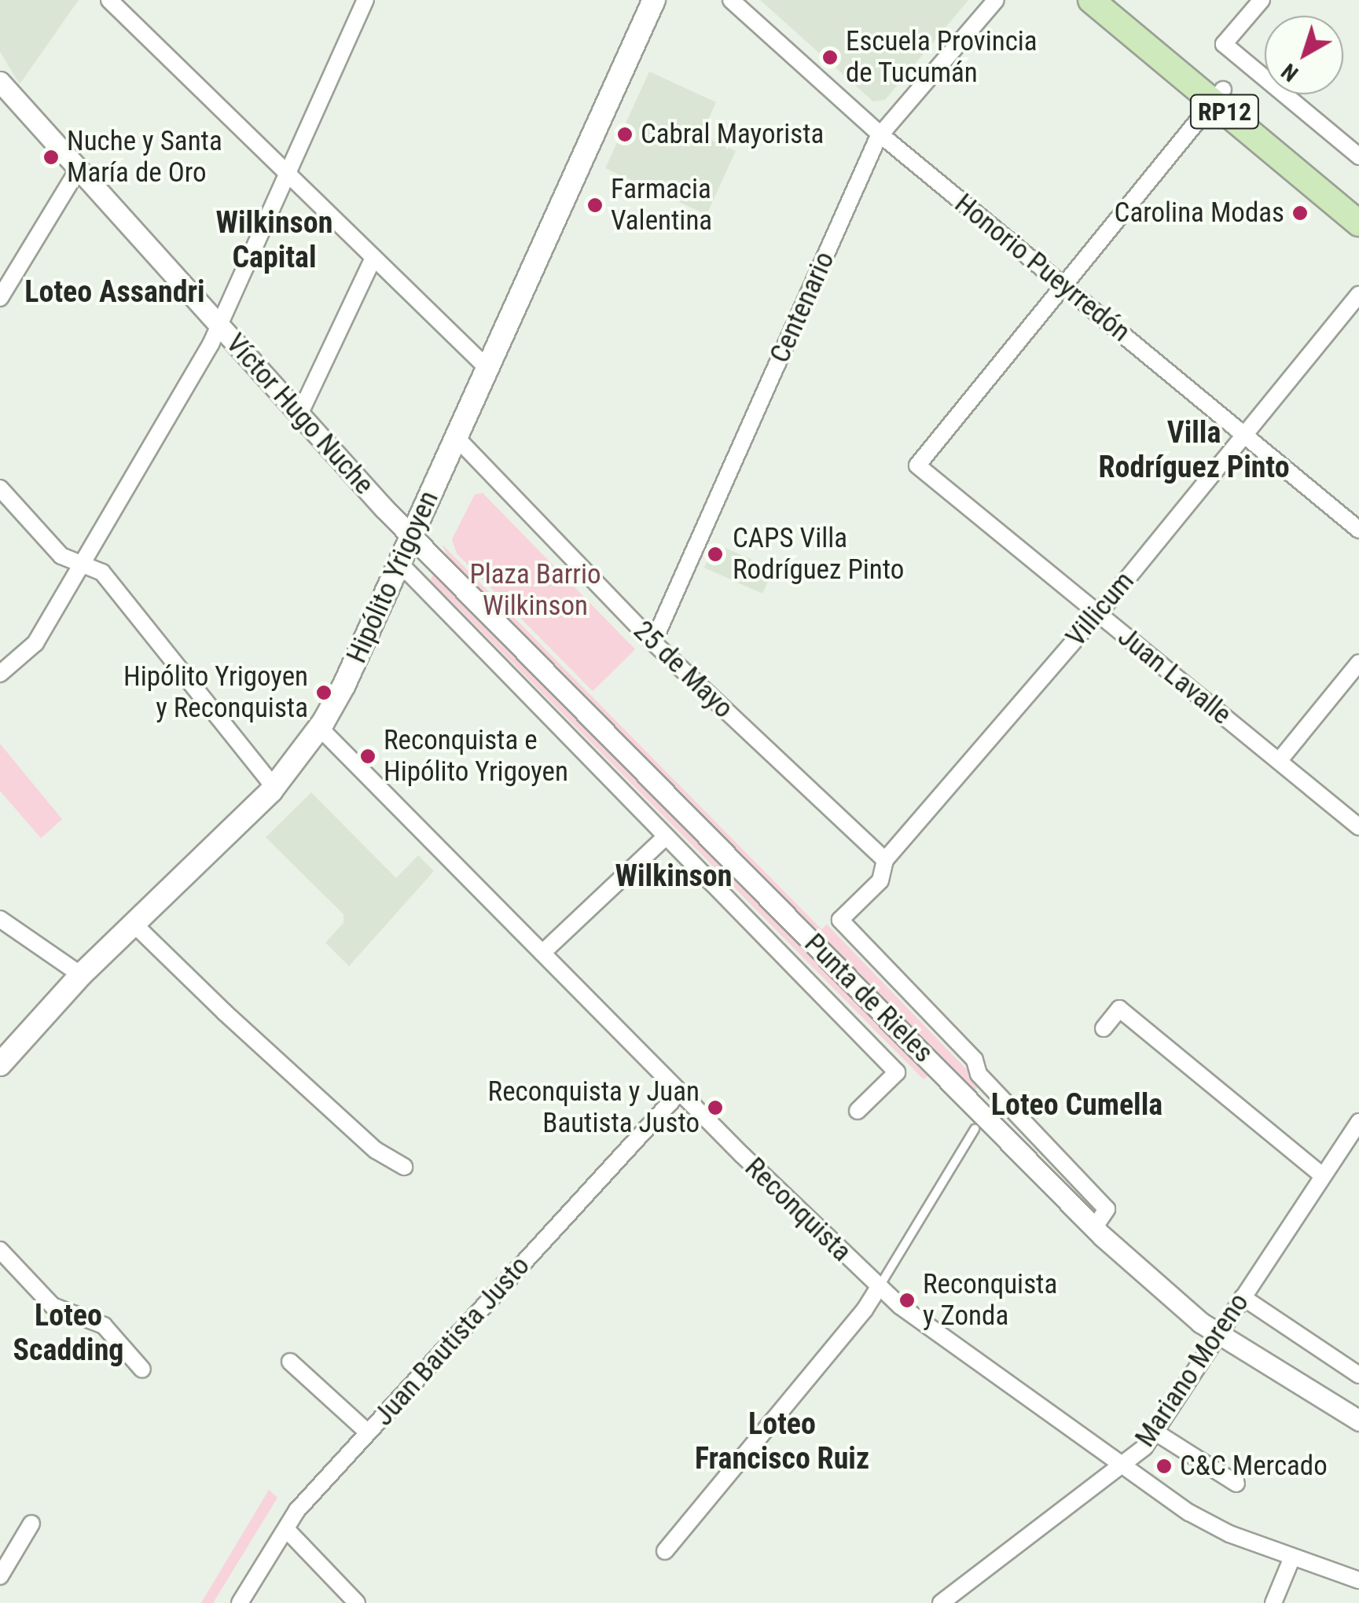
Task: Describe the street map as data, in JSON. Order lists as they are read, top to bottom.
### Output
{
  "streets": {
    "main road": ["RP12", "Hipólito Yrigoyen"],
    "street": [
      "Honorio Pueyrredón",
      "Centenario",
      "Víctor Hugo Nuche",
      "Villicum",
      "25 de Mayo",
      "Juan Lavalle",
      "Punta de Rieles",
      "Reconquista",
      "Juan Bautista Justo",
      "Mariano Moreno"
    ]
  },
  "crossings": [
    ["Honorio Pueyrredón", "Centenario"],
    ["Honorio Pueyrredón", "Villicum"],
    ["Honorio Pueyrredón", "Juan Lavalle"],
    ["Centenario", "25 de Mayo"],
    ["Víctor Hugo Nuche", "Hipólito Yrigoyen"],
    ["Víctor Hugo Nuche", "Punta de Rieles"],
    ["Hipólito Yrigoyen", "25 de Mayo"],
    ["Hipólito Yrigoyen", "Punta de Rieles"],
    ["Hipólito Yrigoyen", "Reconquista"],
    ["Villicum", "25 de Mayo"],
    ["Villicum", "Juan Lavalle"],
    ["Villicum", "Punta de Rieles"],
    ["Punta de Rieles", "Mariano Moreno"],
    ["Reconquista", "Juan Bautista Justo"],
    ["Reconquista", "Mariano Moreno"]
  ],
  "districts": [
    "Wilkinson Capital",
    "Loteo Assandri",
    "Villa Rodríguez Pinto",
    "Wilkinson",
    "Loteo Cumella",
    "Loteo Scadding",
    "Loteo Francisco Ruiz"
  ],
  "parks": ["Plaza Barrio Wilkinson"],
  "places": [
    "Escuela Provincia de Tucumán",
    "Cabral Mayorista",
    "Nuche y Santa María de Oro",
    "Farmacia Valentina",
    "Carolina Modas",
    "CAPS Villa Rodríguez Pinto",
    "Hipólito Yrigoyen y Reconquista",
    "Reconquista e Hipólito Yrigoyen",
    "Reconquista y Juan Bautista Justo",
    "Reconquista y Zonda",
    "C&C Mercado"
  ],
  "north": "bottom left"
}
